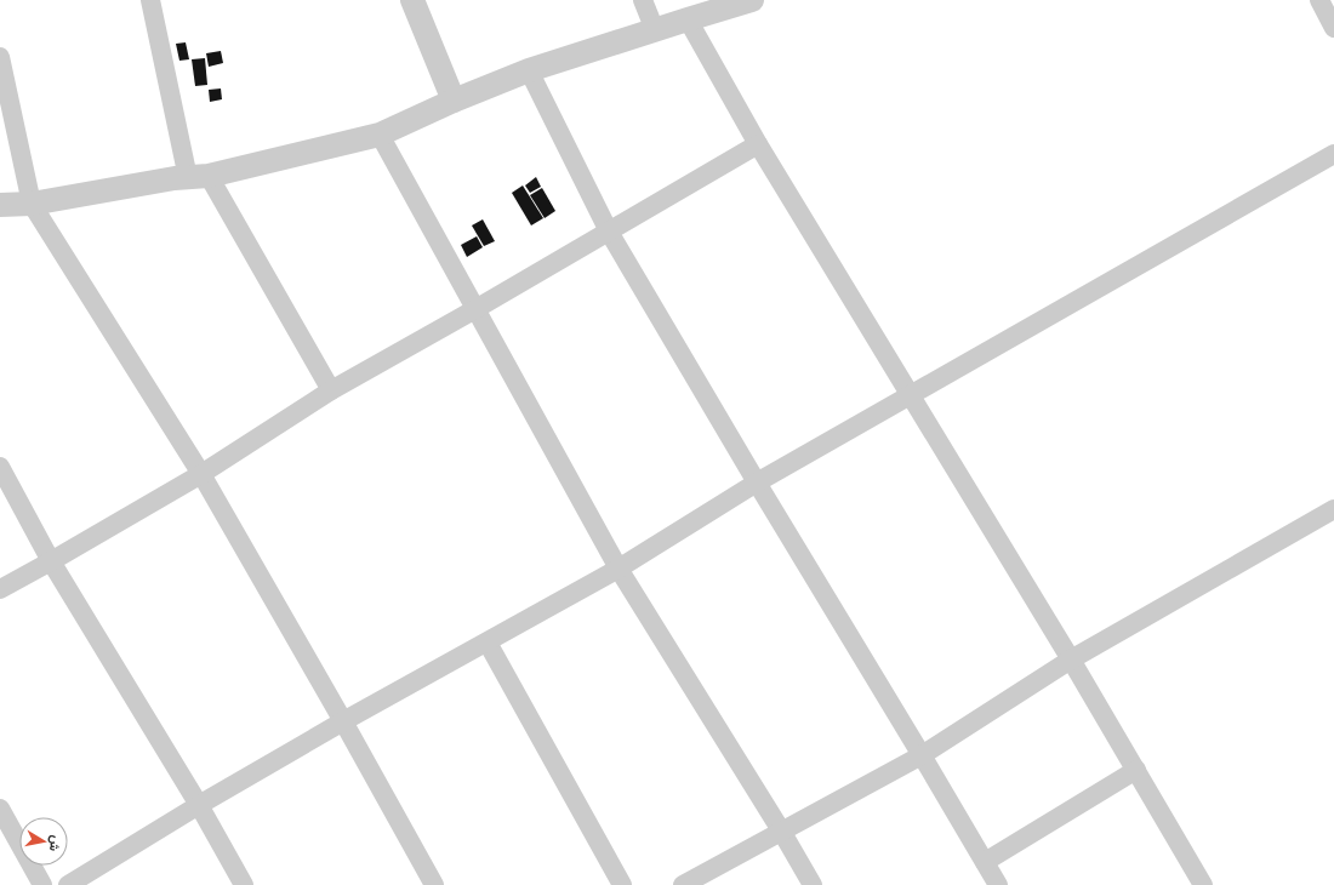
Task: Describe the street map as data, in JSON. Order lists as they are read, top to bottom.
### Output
{
  "north": "right"
}
